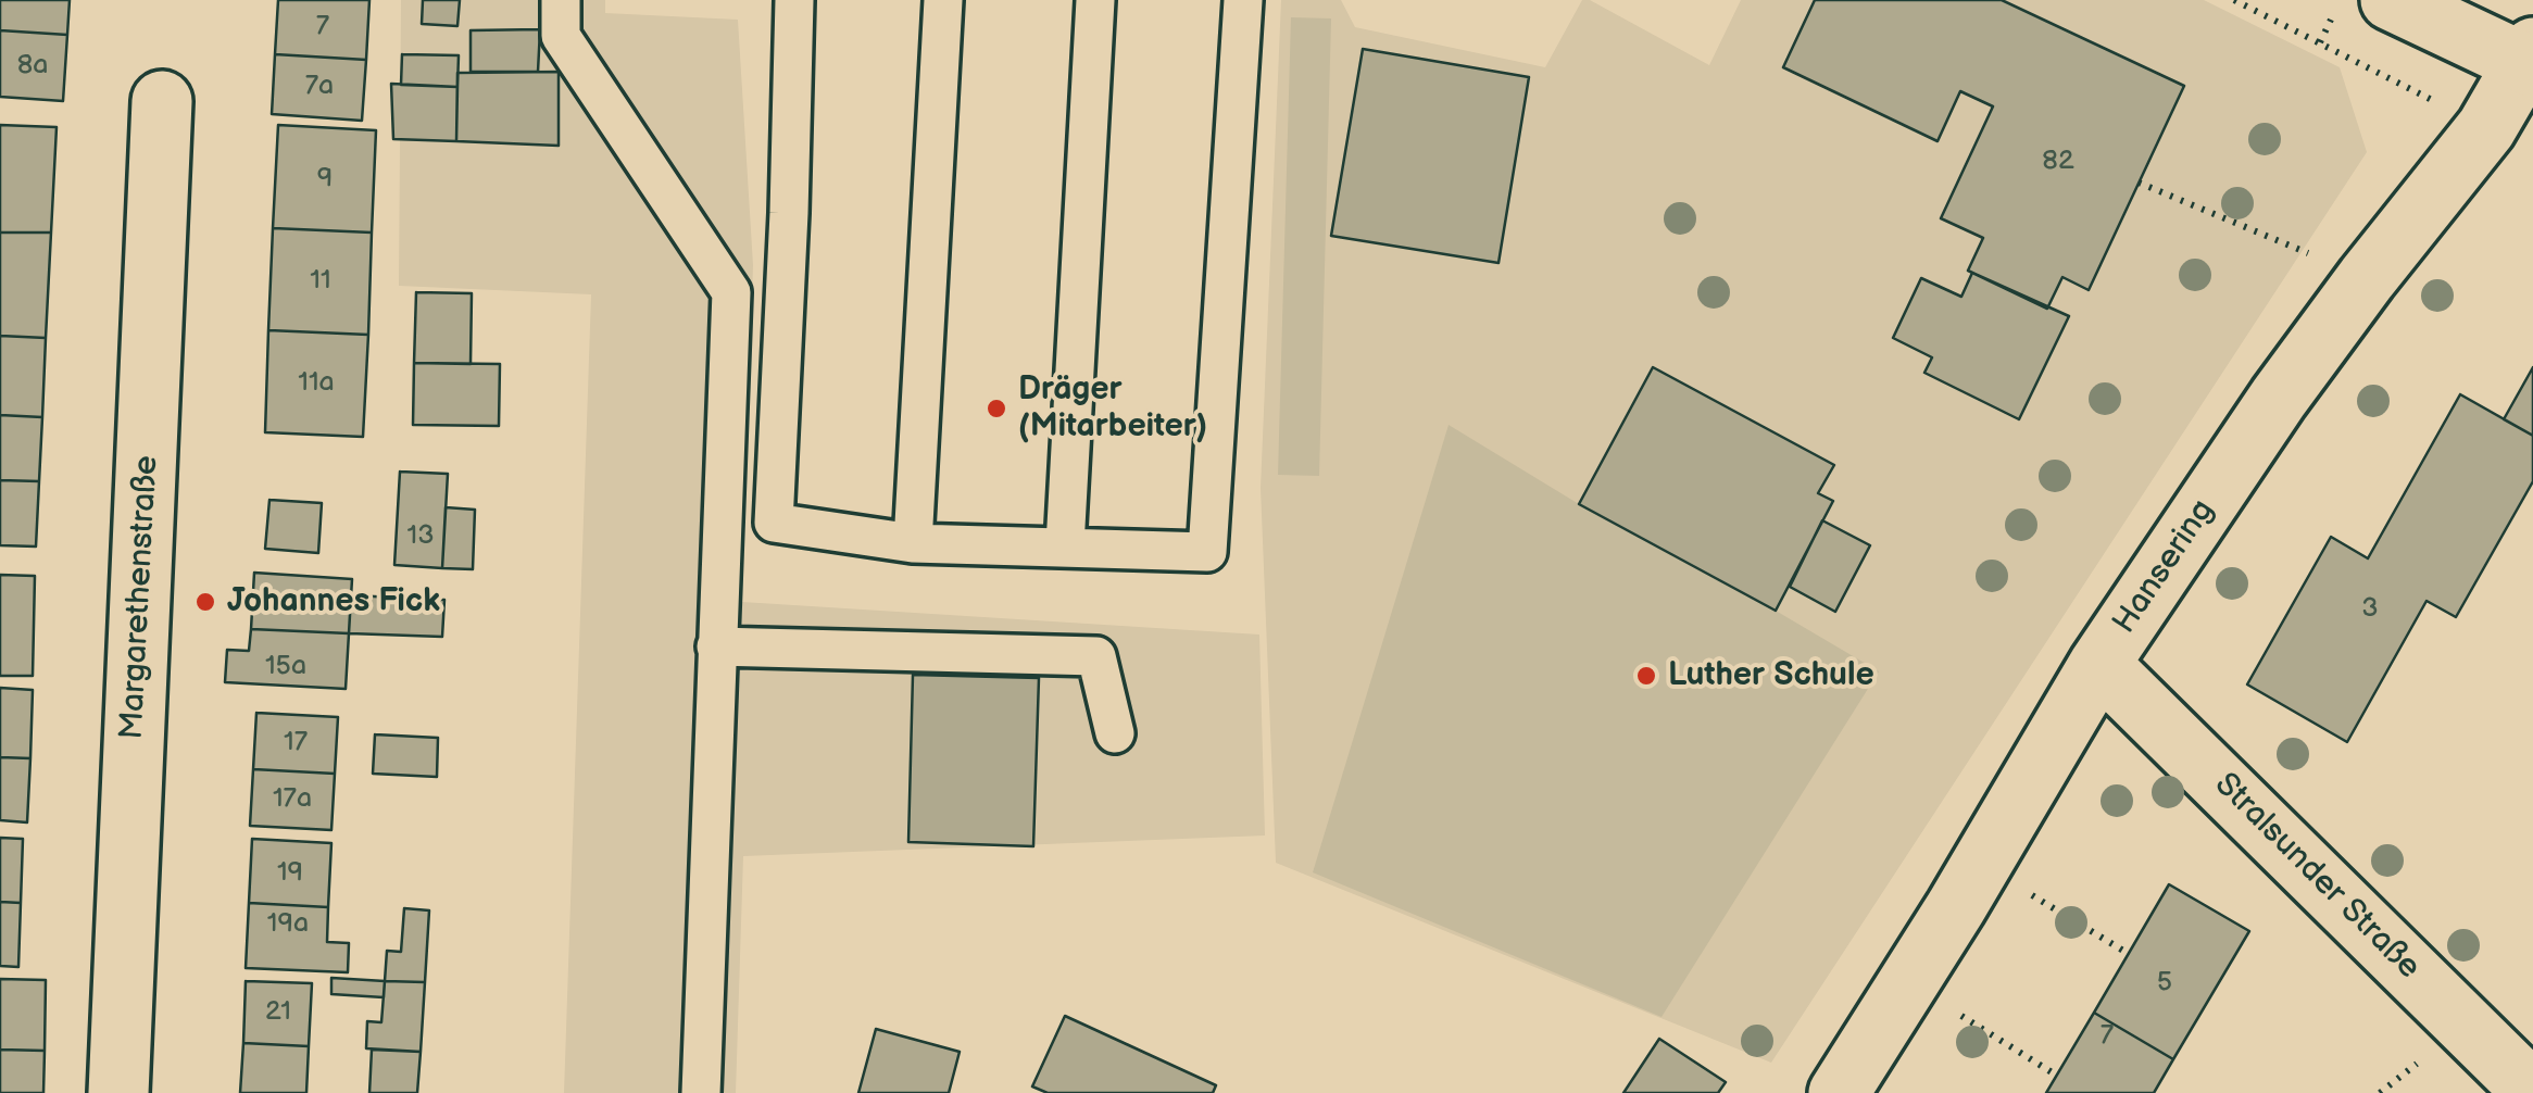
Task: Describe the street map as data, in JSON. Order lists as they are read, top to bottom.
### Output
{
  "streets": {
    "street": ["Hansering", "Margarethenstraße", "Stralsunder Straße"]
  },
  "crossings": [
    ["Hansering", "Stralsunder Straße"]
  ],
  "places": ["Dräger (Mitarbeiter)", "Johannes Fick", "Luther Schule"],
  "house_numbers": [
    "7",
    "8a",
    "7a",
    "82",
    "9",
    "11",
    "11a",
    "13",
    "3",
    "15a",
    "17",
    "17a",
    "19",
    "19a",
    "5",
    "21",
    "7"
  ]
}
